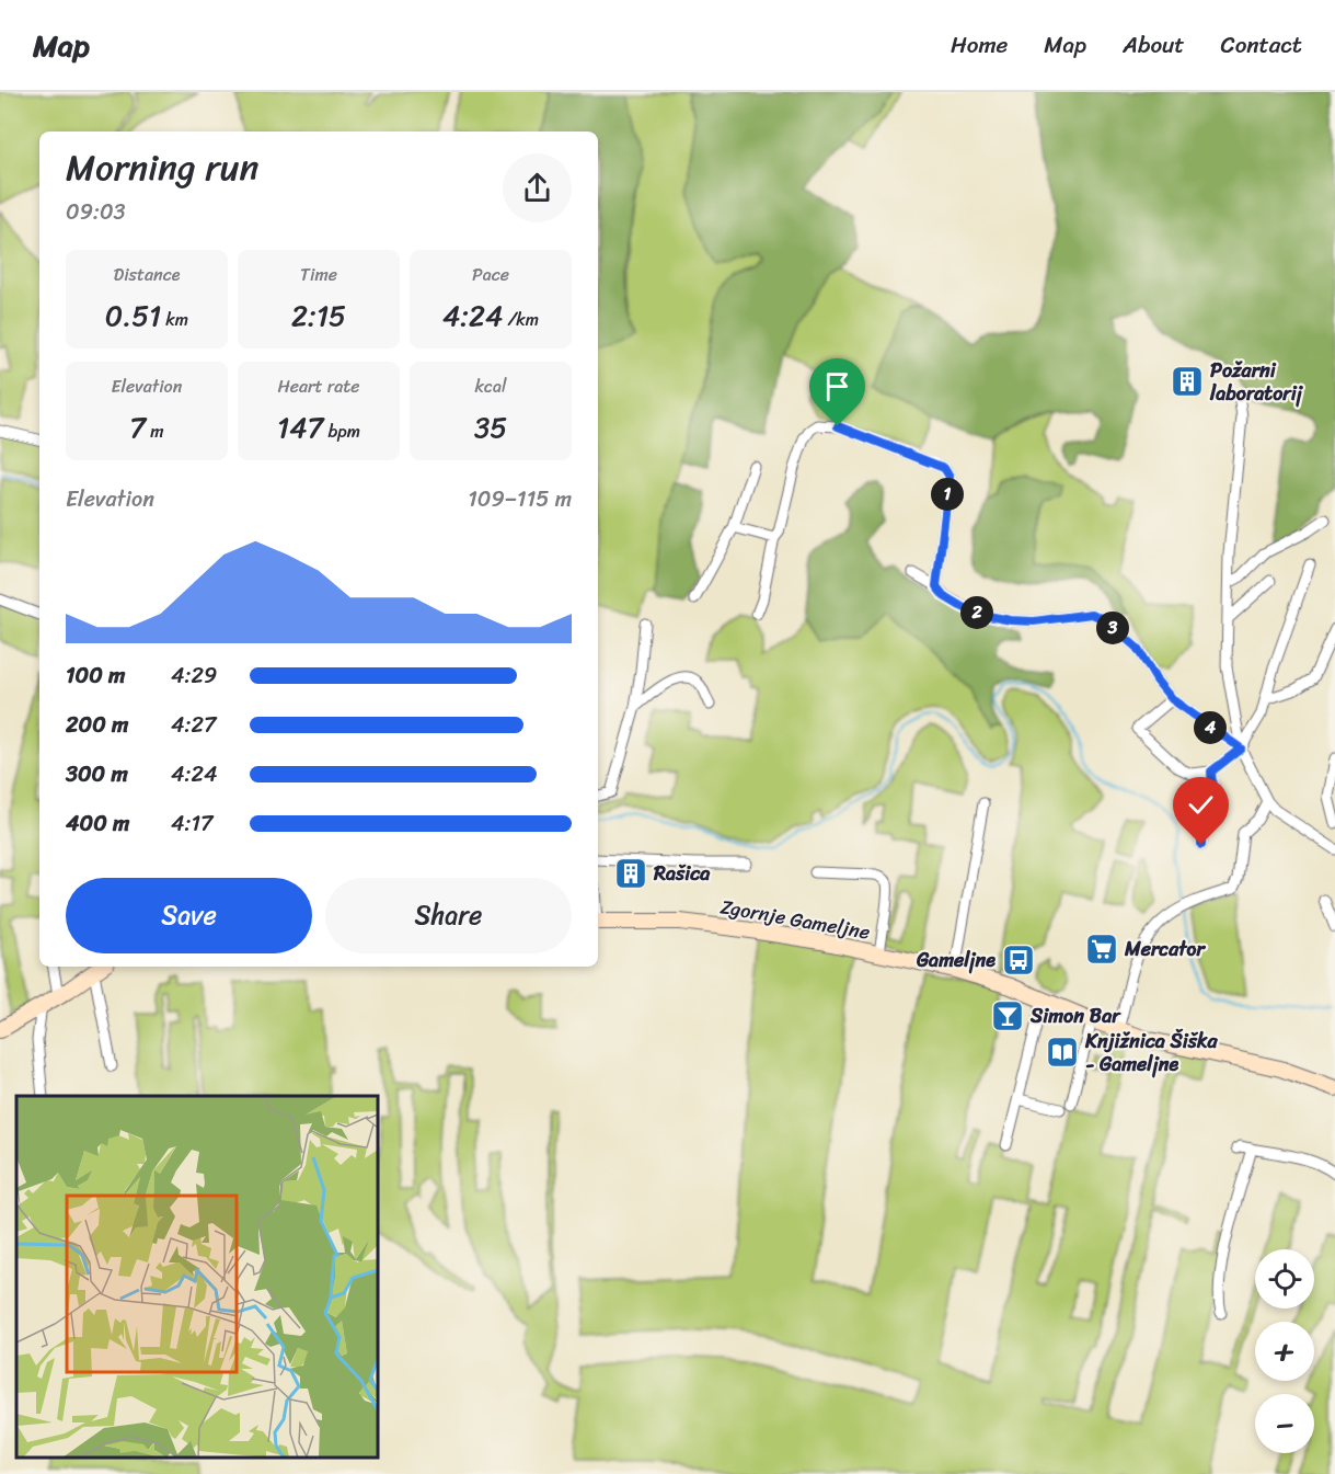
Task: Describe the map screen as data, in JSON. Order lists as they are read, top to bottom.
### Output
{
  "streets": {
    "street": ["Zgornje Gameljne"]
  },
  "places": {
    "building": ["Požarni laboratorij", "Rašica"],
    "supermarket": ["Mercator"],
    "bus stop": ["Gameljne"],
    "bar": ["Simon Bar"],
    "library": ["Knjižnica Šiška - Gameljne"]
  },
  "page": {
    "header": "Map",
    "nav": [
      "Home",
      "Map",
      "About",
      "Contact"
    ],
    "heading": ["Morning run", "09:03"],
    "stats": [
      ["Distance", "0.51 km"],
      ["Time", "2:15"],
      ["Pace", "4:24 /km"],
      ["Elevation", "7 m"],
      ["Heart rate", "147 bpm"],
      ["kcal", "35"]
    ],
    "chart": ["Elevation", "109–115 m"],
    "pins": [
      "1",
      "2",
      "3",
      "4"
    ],
    "list": [
      {
        "name": "100 m",
        "note": "4:29"
      },
      {
        "name": "200 m",
        "note": "4:27"
      },
      {
        "name": "300 m",
        "note": "4:24"
      },
      {
        "name": "400 m",
        "note": "4:17"
      }
    ],
    "buttons": ["Save", "Share"],
    "map_buttons": ["+", "−"]
  }
}
